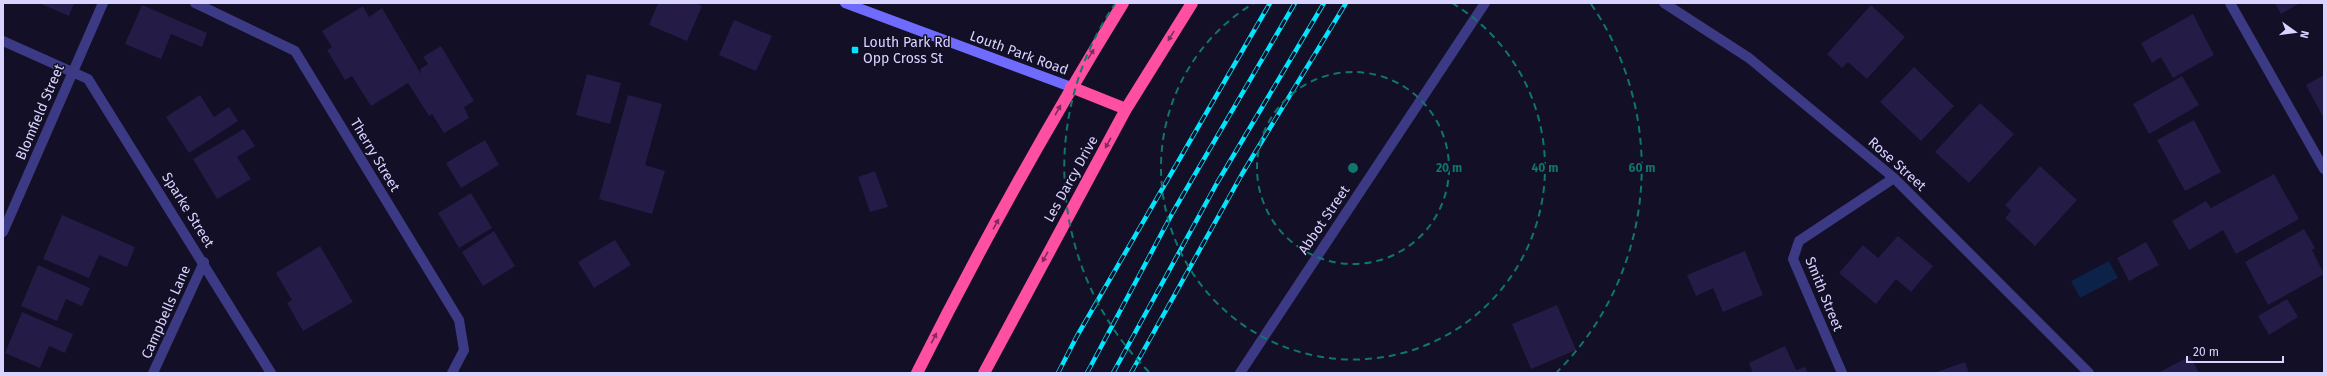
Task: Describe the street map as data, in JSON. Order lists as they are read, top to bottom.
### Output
{
  "streets": {
    "highway": ["Les Darcy Drive"],
    "street": [
      "Louth Park Road",
      "Blomfield Street",
      "Therry Street",
      "Rose Street",
      "Sparke Street",
      "Abbot Street",
      "Smith Street",
      "Campbells Lane"
    ]
  },
  "crossings": [
    ["Blomfield Street", "Sparke Street"],
    ["Rose Street", "Smith Street"],
    ["Sparke Street", "Campbells Lane"]
  ],
  "places": {
    "transit": ["Louth Park Rd Opp Cross St"]
  },
  "scale_bar": "20 m",
  "north": "right",
  "rings": ["20 m", "40 m", "60 m"]
}
